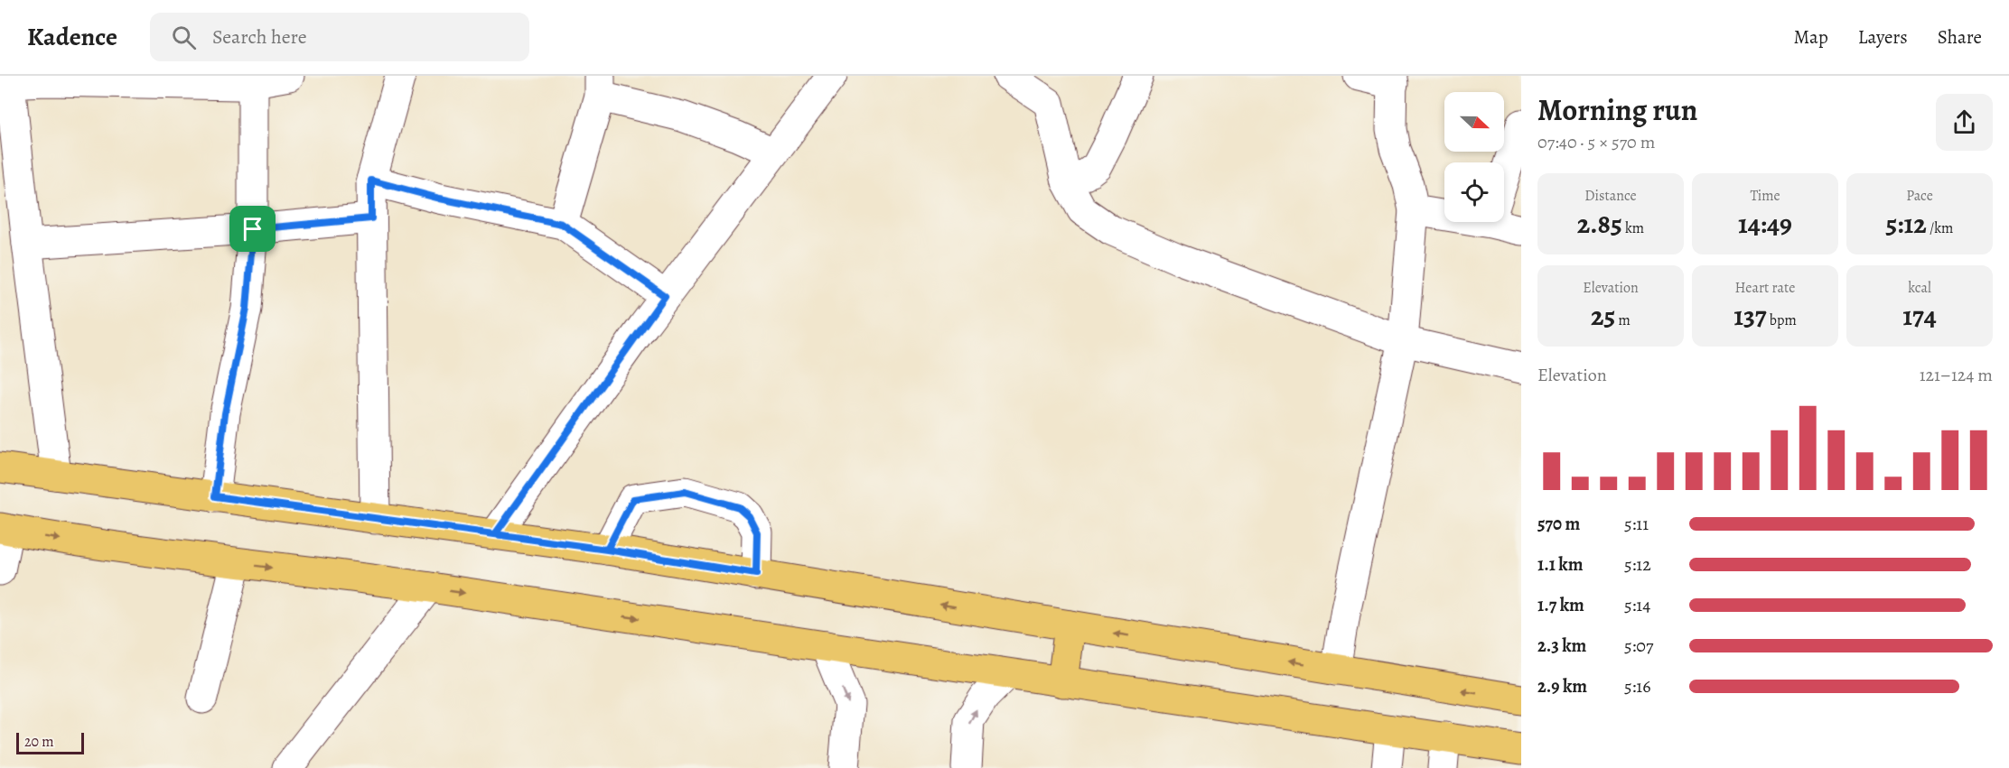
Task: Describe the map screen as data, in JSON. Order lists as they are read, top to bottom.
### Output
{
  "scale_bar": "20 m",
  "north": "right",
  "page": {
    "header": "Kadence",
    "search": "Search here",
    "nav": ["Map", "Layers", "Share"],
    "heading": ["Morning run", "07:40 · 5 × 570 m"],
    "stats": [
      ["Distance", "2.85 km"],
      ["Time", "14:49"],
      ["Pace", "5:12 /km"],
      ["Elevation", "25 m"],
      ["Heart rate", "137 bpm"],
      ["kcal", "174"]
    ],
    "chart": ["Elevation", "121–124 m"],
    "list": [
      {
        "name": "570 m",
        "note": "5:11"
      },
      {
        "name": "1.1 km",
        "note": "5:12"
      },
      {
        "name": "1.7 km",
        "note": "5:14"
      },
      {
        "name": "2.3 km",
        "note": "5:07"
      },
      {
        "name": "2.9 km",
        "note": "5:16"
      }
    ],
    "scale": "20 m"
  }
}
